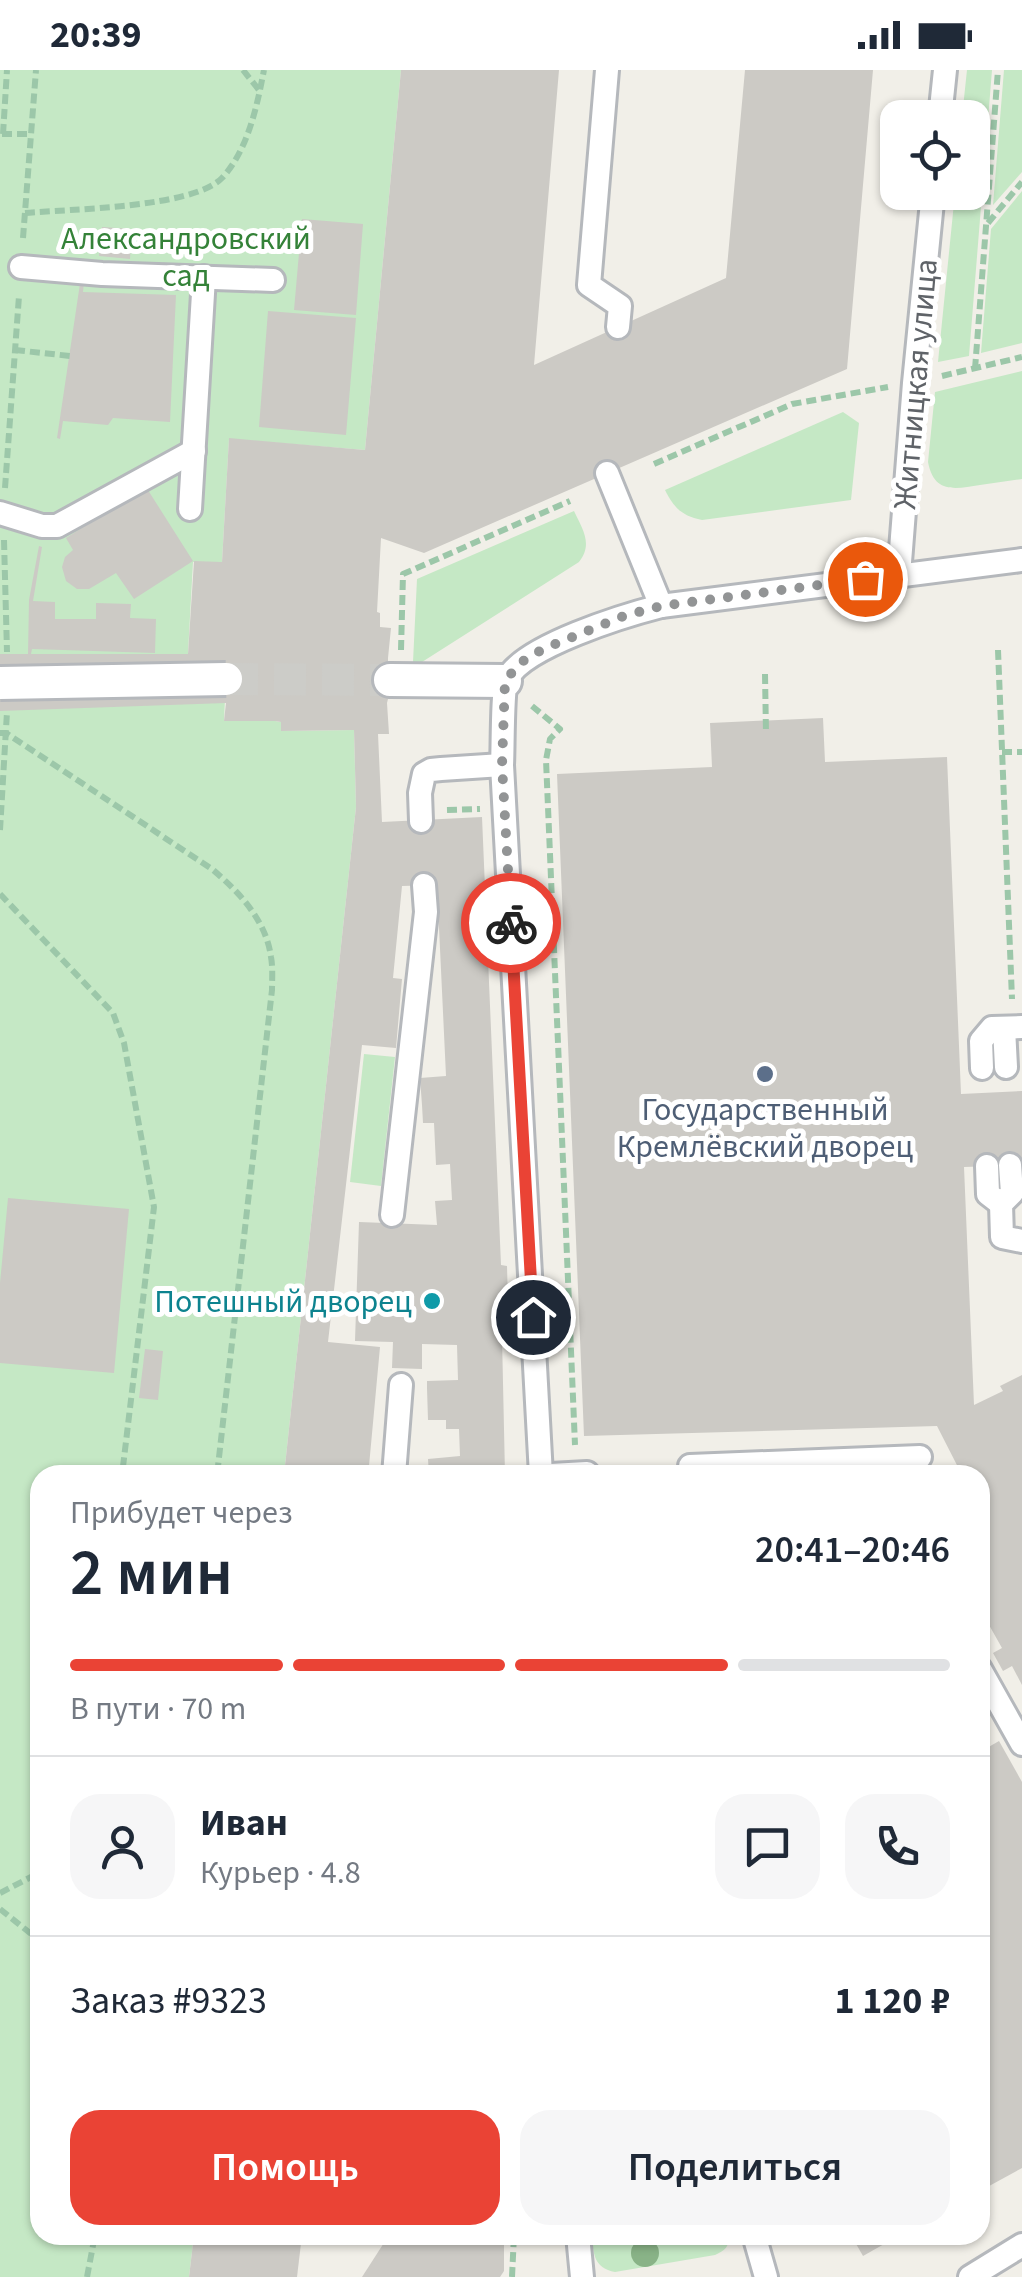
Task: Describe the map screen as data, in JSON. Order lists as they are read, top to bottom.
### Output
{
  "streets": {
    "lane": ["Житницкая улица"]
  },
  "parks": ["Александровский сад"],
  "places": ["Государственный Кремлёвский дворец", "Потешный дворец"],
  "page": {
    "status": "20:39",
    "heading": ["2 мин", "Прибудет через", "20:41–20:46"],
    "panel": [
      "Иван",
      "Курьер · 4.8",
      "Заказ #9323",
      "1 120 ₽"
    ],
    "bar": "В пути · 70 m",
    "buttons": ["Помощь", "Поделиться"]
  }
}
